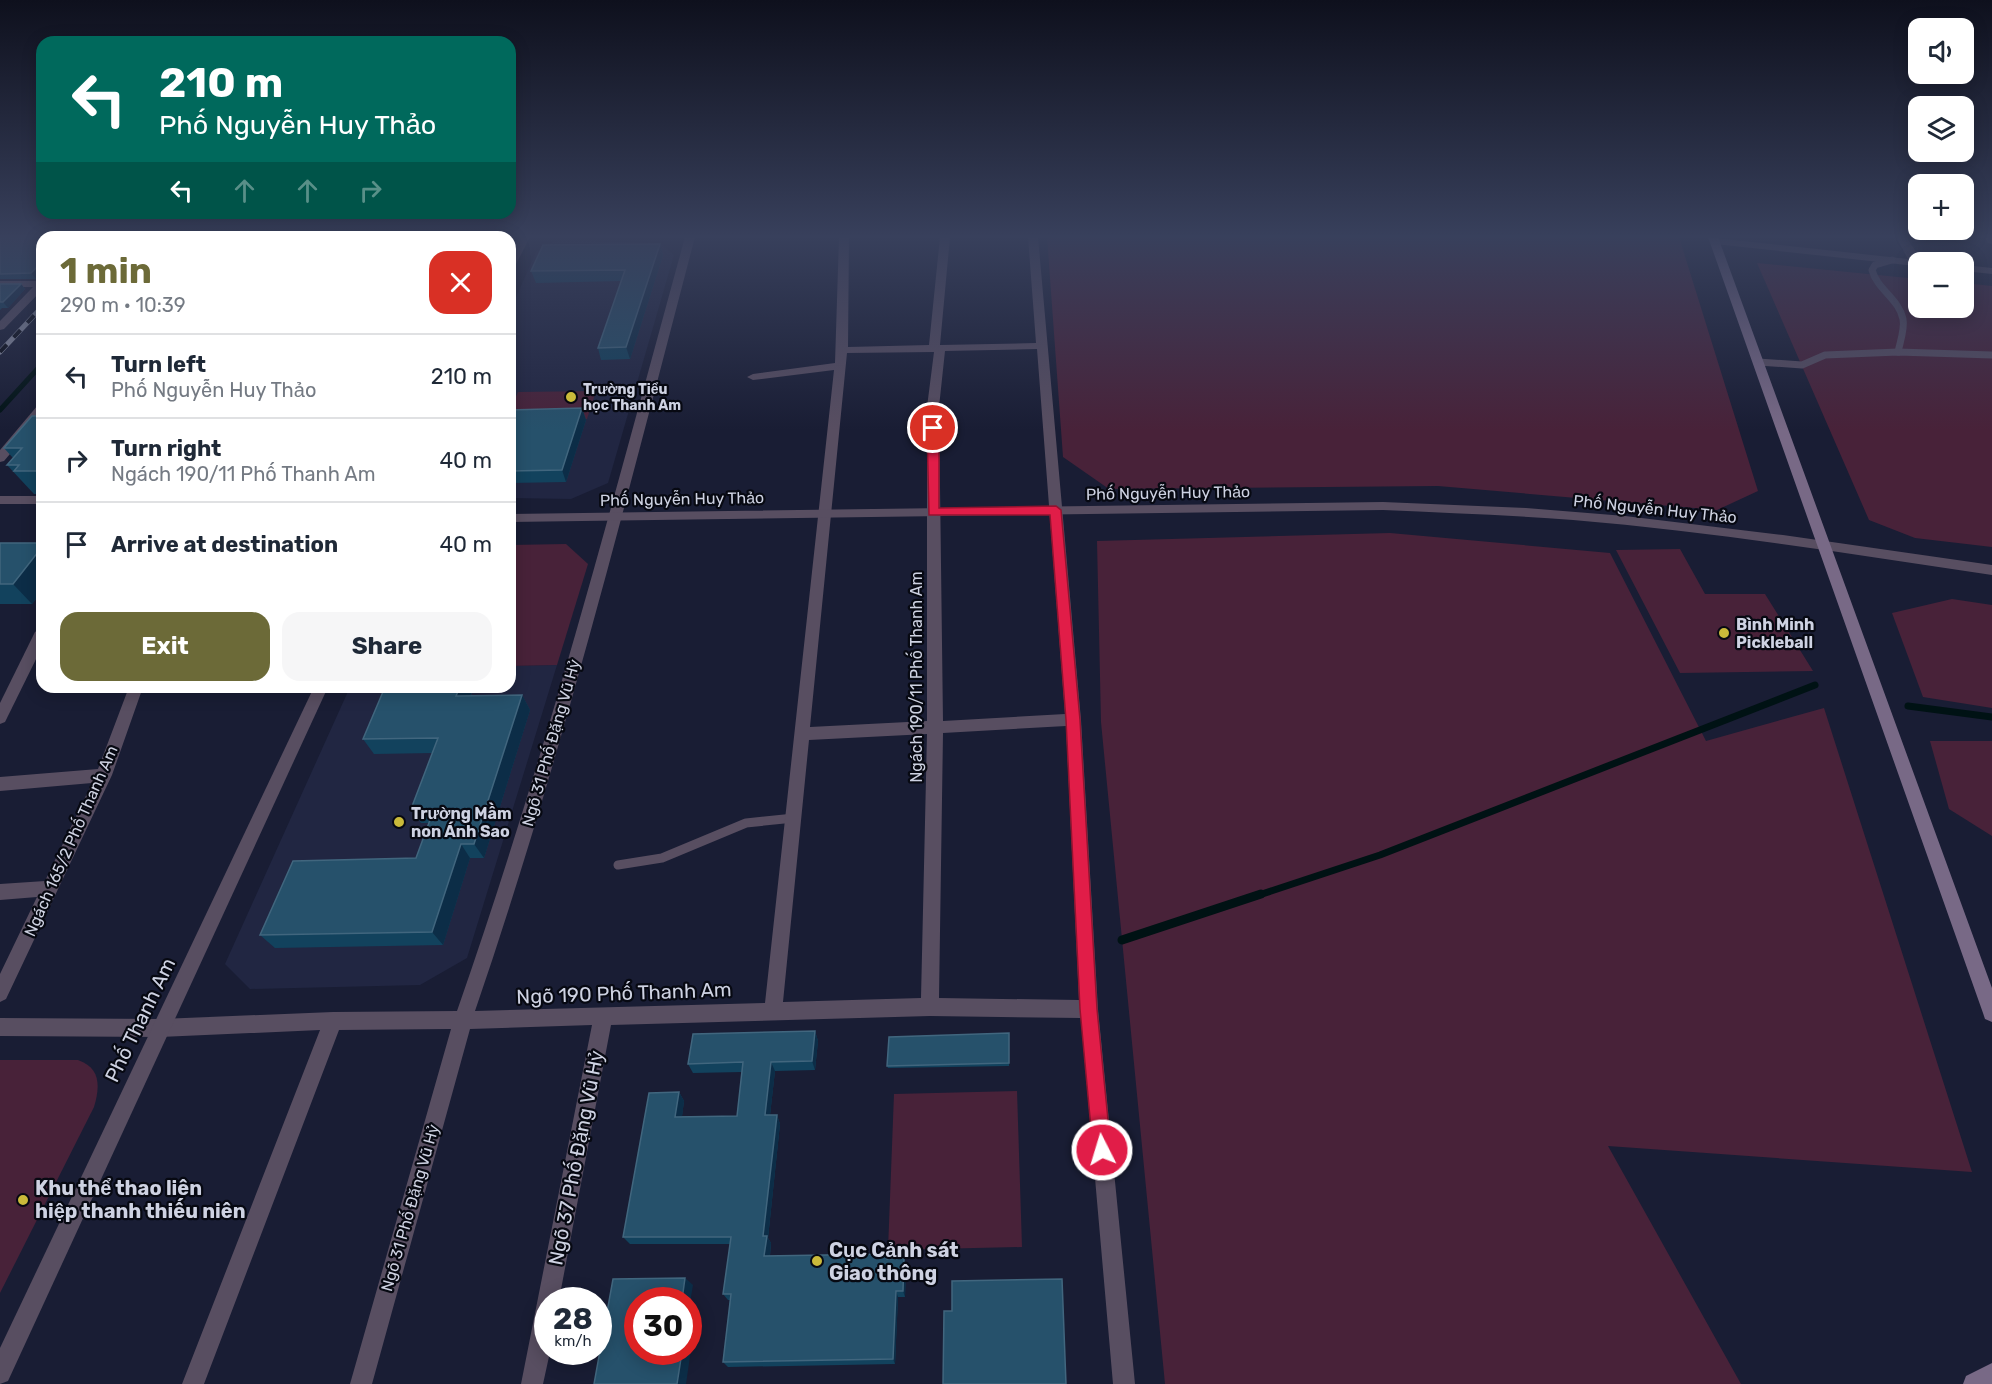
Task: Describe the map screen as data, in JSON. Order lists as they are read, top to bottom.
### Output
{
  "streets": {
    "street": [
      "Phố Nguyễn Huy Thảo",
      "Ngách 190/11 Phố Thanh Am",
      "Ngõ 31 Phố Đặng Vũ Hỷ",
      "Ngách 165/2 Phố Thanh Am",
      "Ngõ 190 Phố Thanh Am",
      "Phố Thanh Am",
      "Ngõ 37 Phố Đặng Vũ Hỷ"
    ]
  },
  "crossings": [
    ["Phố Nguyễn Huy Thảo", "Ngách 190/11 Phố Thanh Am"],
    ["Phố Nguyễn Huy Thảo", "Ngõ 31 Phố Đặng Vũ Hỷ"],
    ["Ngách 190/11 Phố Thanh Am", "Ngõ 190 Phố Thanh Am"],
    ["Ngõ 31 Phố Đặng Vũ Hỷ", "Ngõ 190 Phố Thanh Am"],
    ["Ngõ 190 Phố Thanh Am", "Phố Thanh Am"],
    ["Ngõ 190 Phố Thanh Am", "Ngõ 37 Phố Đặng Vũ Hỷ"]
  ],
  "places": [
    "Trường Tiểu học Thanh Am",
    "Bình Minh Pickleball",
    "Trường Mầm non Ánh Sao",
    "Khu thể thao liên hiệp thanh thiếu niên",
    "Cục Cảnh sát Giao thông"
  ],
  "page": {
    "map_buttons": ["+", "−"],
    "turn": ["210 m", "Phố Nguyễn Huy Thảo"],
    "heading": ["1 min", "290 m · 10:39"],
    "list": [
      {
        "name": "Turn left",
        "note": "Phố Nguyễn Huy Thảo",
        "value": "210 m"
      },
      {
        "name": "Turn right",
        "note": "Ngách 190/11 Phố Thanh Am",
        "value": "40 m"
      },
      {
        "name": "Arrive at destination",
        "value": "40 m"
      }
    ],
    "buttons": ["Exit", "Share"],
    "speed": "28 km/h",
    "limit": "30"
  }
}
